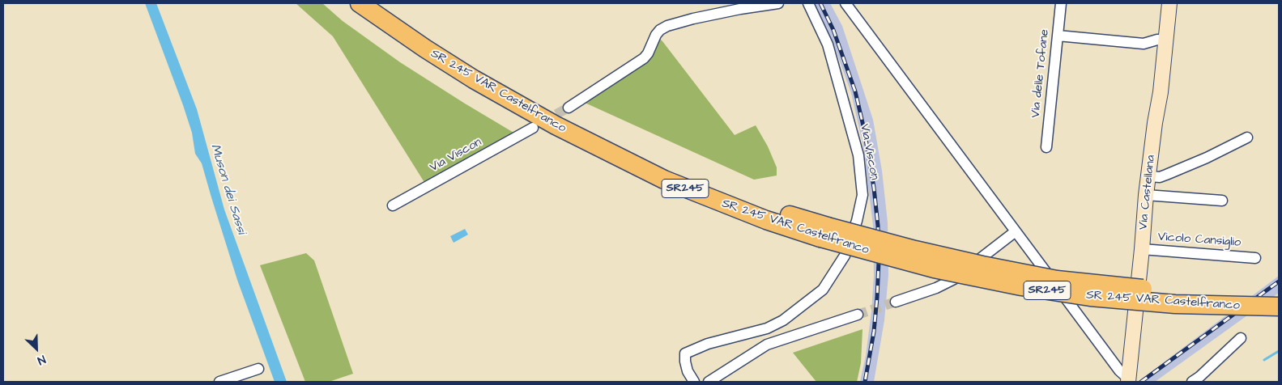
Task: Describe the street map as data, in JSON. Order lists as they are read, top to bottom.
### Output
{
  "streets": {
    "highway": ["SR 245 VAR Castelfranco", "SR245"],
    "street": [
      "Via delle Tofane",
      "Via Viscon",
      "Via Castellana",
      "Vicolo Cansiglio"
    ]
  },
  "crossings": [
    ["Via Castellana", "Vicolo Cansiglio"]
  ],
  "water": ["Muson dei Sassi"],
  "north": "bottom right"
}
